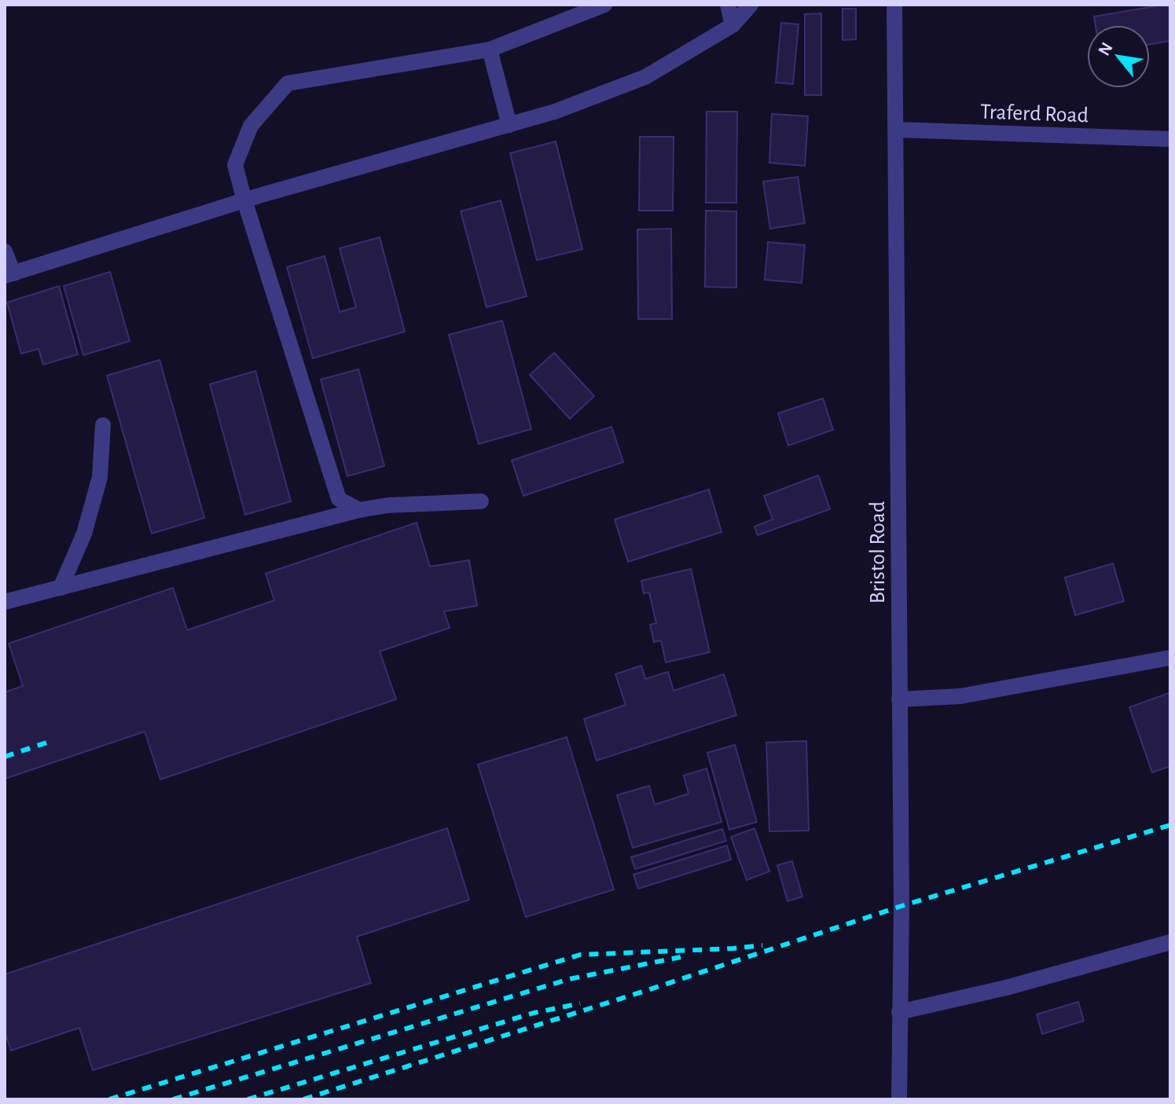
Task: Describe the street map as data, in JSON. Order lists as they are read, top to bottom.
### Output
{
  "streets": {
    "street": ["Traferd Road", "Bristol Road"]
  },
  "crossings": [
    ["Traferd Road", "Bristol Road"]
  ],
  "north": "top left"
}
